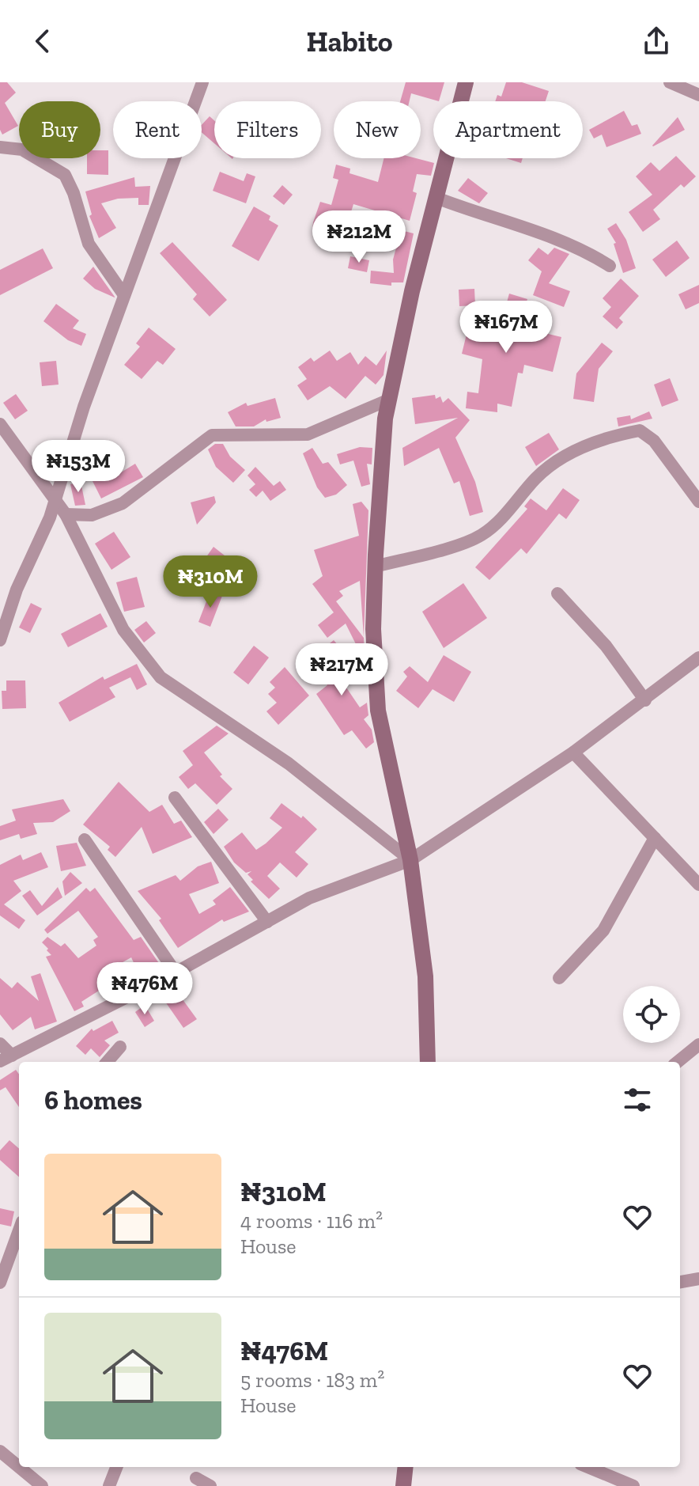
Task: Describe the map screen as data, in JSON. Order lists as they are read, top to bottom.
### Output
{
  "page": {
    "header": "Habito",
    "chip": [
      "Buy",
      "Rent",
      "Filters",
      "New",
      "Apartment"
    ],
    "price": [
      "₦212M",
      "₦167M",
      "₦153M",
      "₦310M",
      "₦217M",
      "₦476M"
    ],
    "heading": "6 homes",
    "list": [
      {
        "name": "₦310M",
        "note": "4 rooms · 116 m² · House"
      },
      {
        "name": "₦476M",
        "note": "5 rooms · 183 m² · House"
      }
    ]
  }
}
